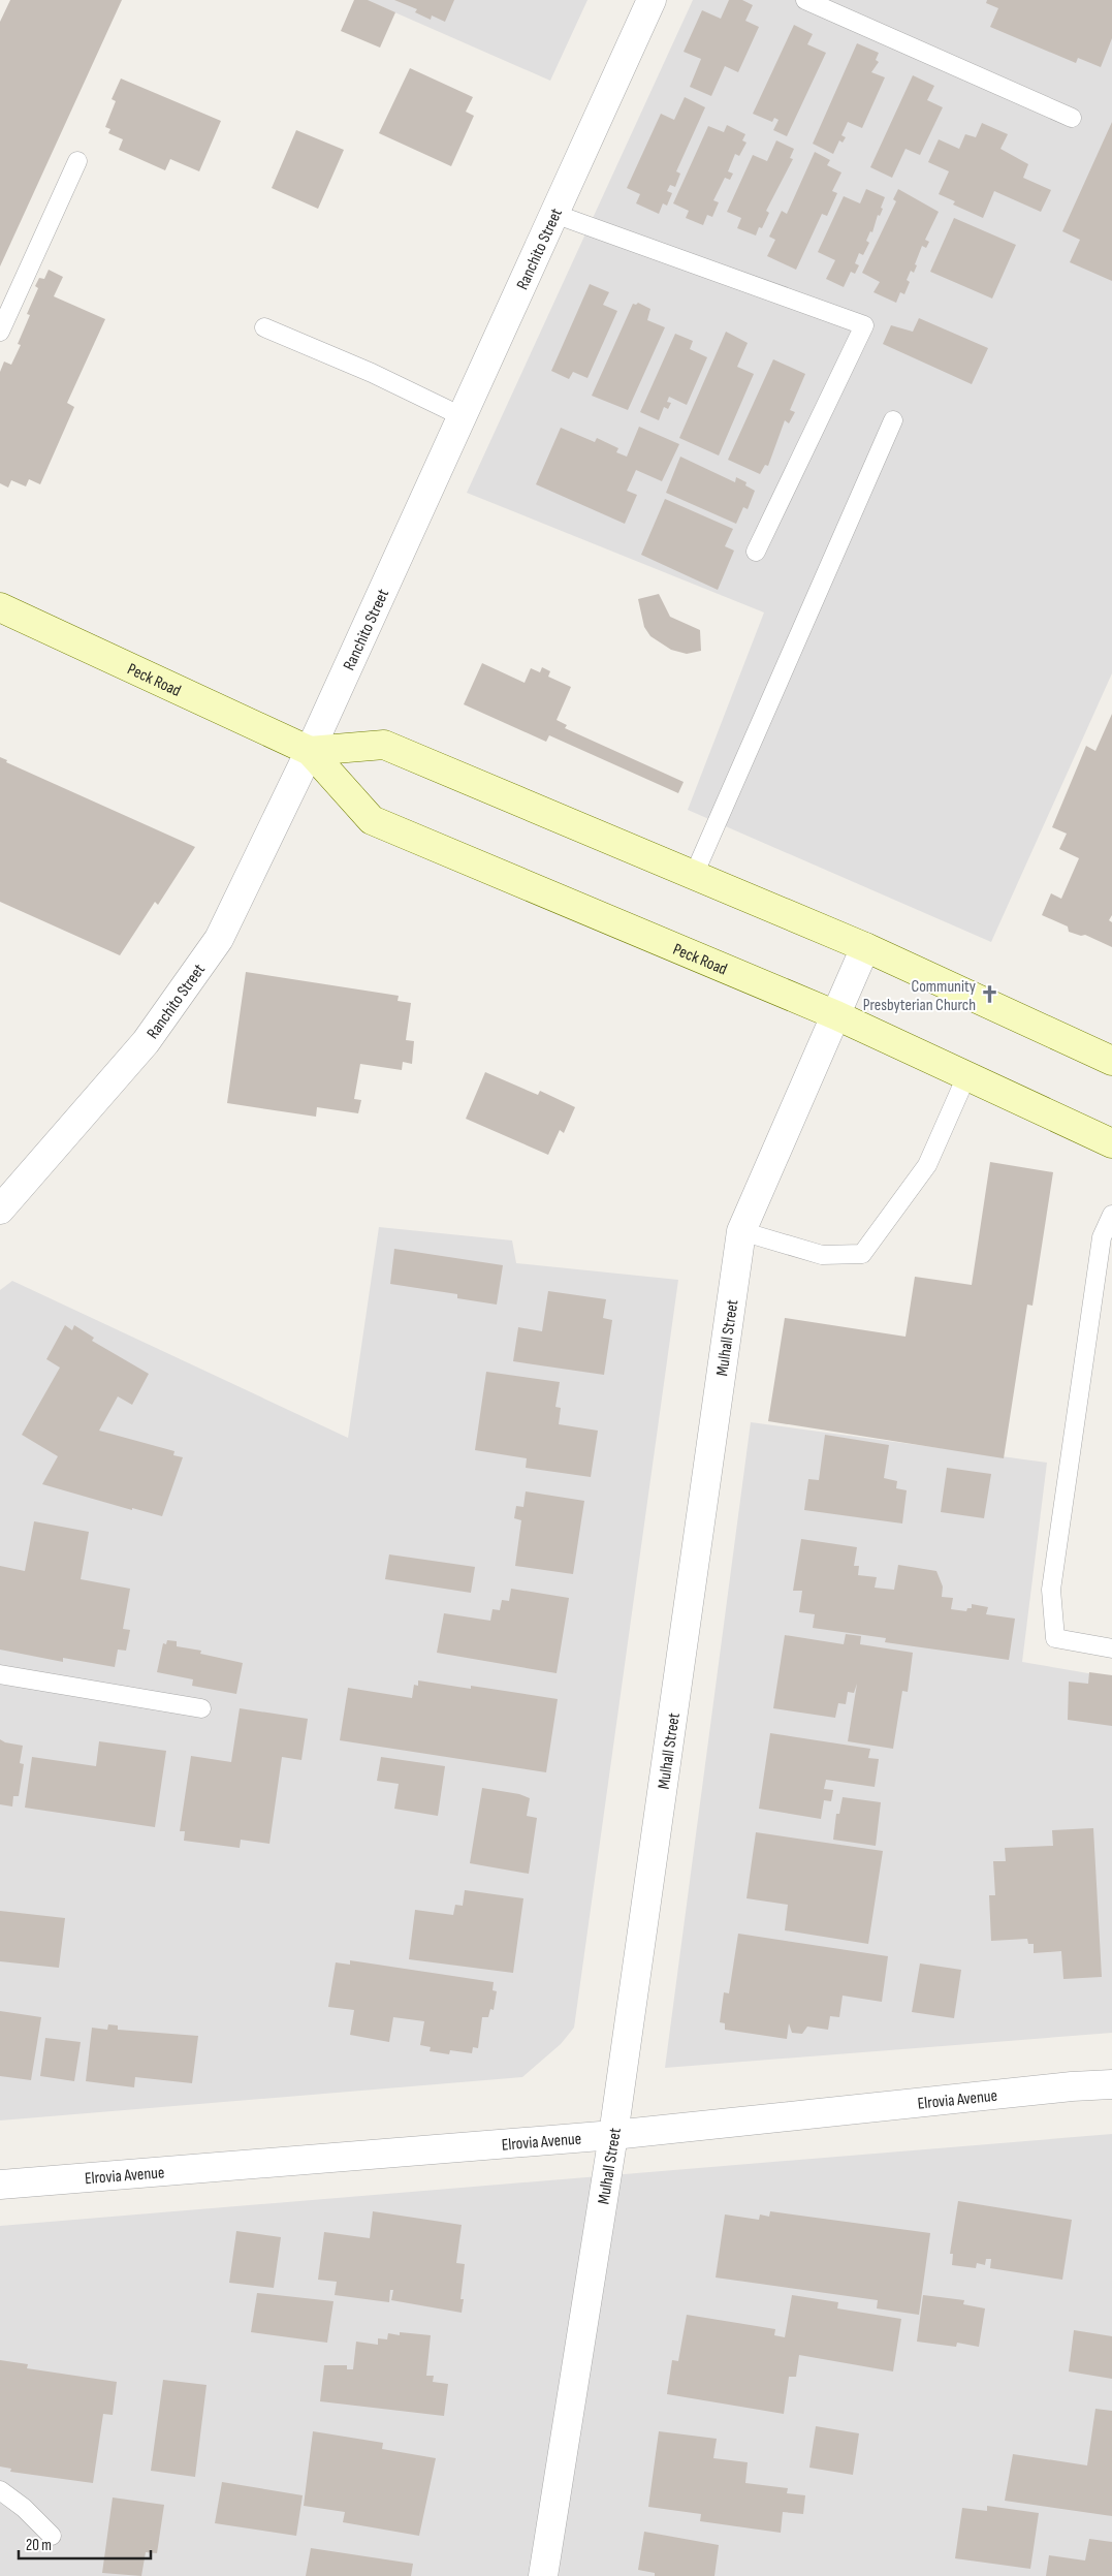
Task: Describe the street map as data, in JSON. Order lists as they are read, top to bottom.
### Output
{
  "streets": {
    "main road": ["Peck Road"],
    "street": ["Ranchito Street", "Mulhall Street", "Elrovia Avenue"]
  },
  "crossings": [
    ["Ranchito Street", "Peck Road"],
    ["Peck Road", "Mulhall Street"],
    ["Mulhall Street", "Elrovia Avenue"]
  ],
  "places": {
    "church": ["Community Presbyterian Church"]
  },
  "scale_bar": "20 m"
}
